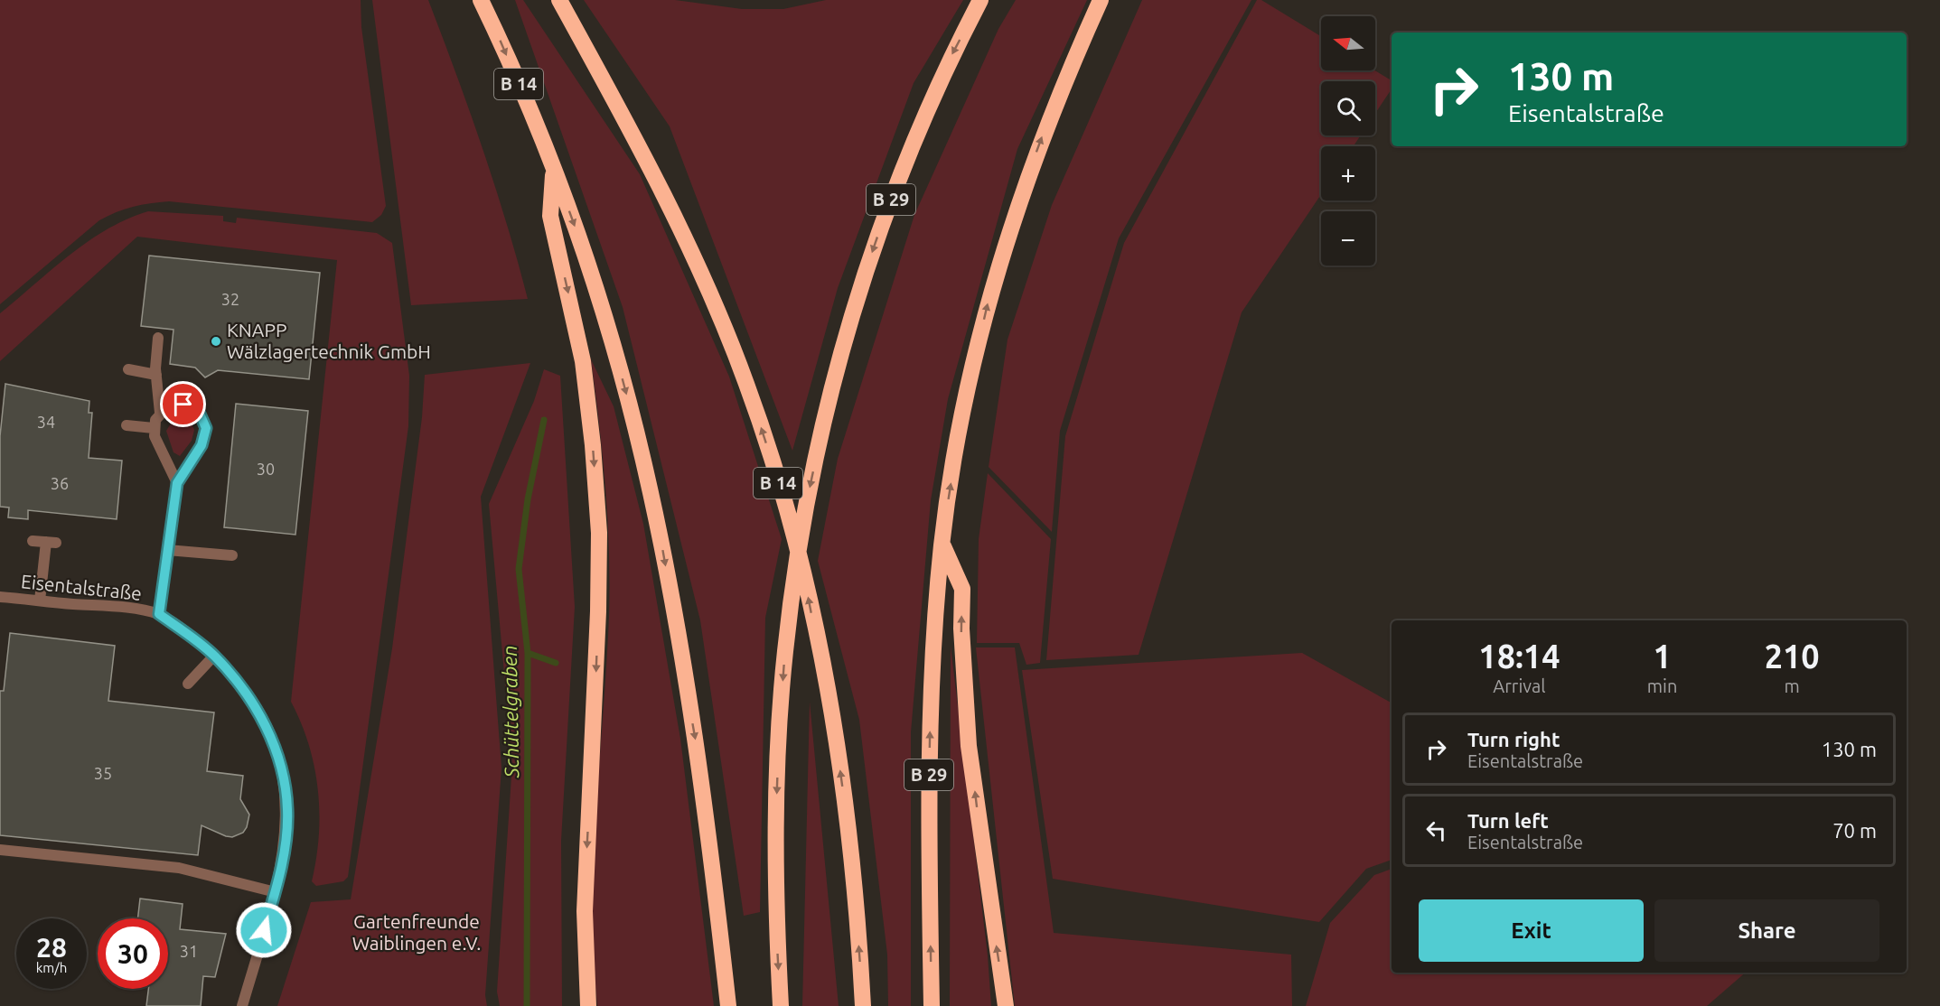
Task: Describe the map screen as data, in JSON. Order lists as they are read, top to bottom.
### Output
{
  "streets": {
    "highway": ["B 14", "B 29"],
    "street": ["Eisentalstraße"]
  },
  "water": ["Schüttelgraben"],
  "parks": ["Gartenfreunde Waiblingen e.V."],
  "places": ["KNAPP Wälzlagertechnik GmbH"],
  "house_numbers": [
    "32",
    "34",
    "30",
    "36",
    "35",
    "31"
  ],
  "north": "left",
  "page": {
    "map_buttons": ["+", "−"],
    "turn": ["130 m", "Eisentalstraße"],
    "eta": [
      "18:14",
      "Arrival",
      "1",
      "min",
      "210",
      "m"
    ],
    "list": [
      {
        "name": "Turn right",
        "note": "Eisentalstraße",
        "value": "130 m"
      },
      {
        "name": "Turn left",
        "note": "Eisentalstraße",
        "value": "70 m"
      }
    ],
    "buttons": ["Exit", "Share"],
    "speed": "28 km/h",
    "limit": "30"
  }
}
